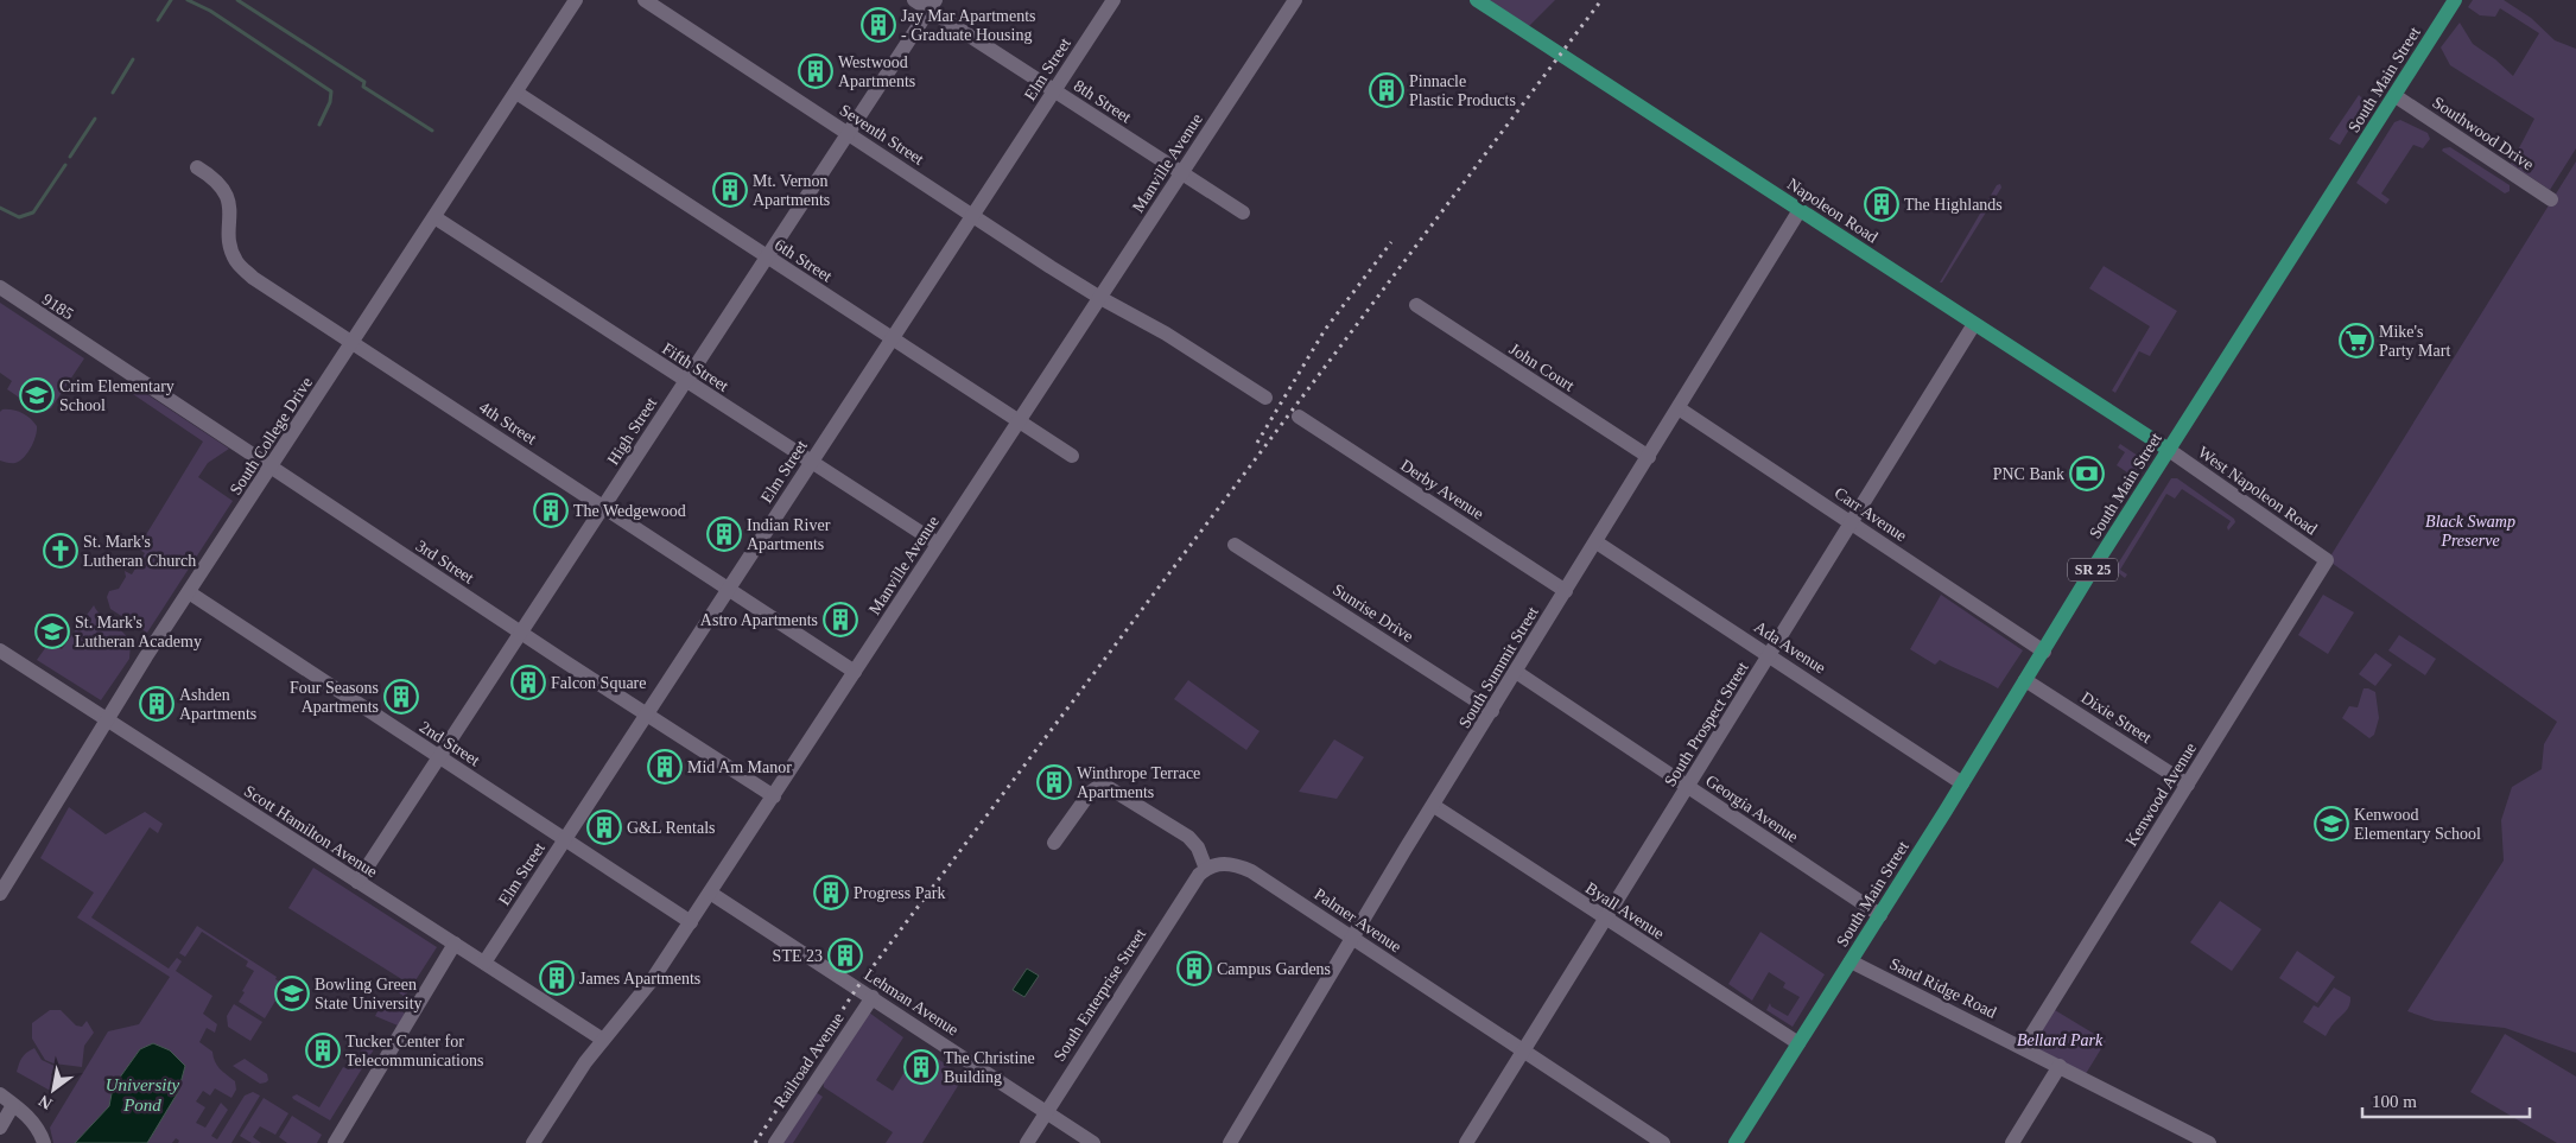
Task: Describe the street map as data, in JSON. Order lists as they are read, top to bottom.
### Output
{
  "streets": {
    "main road": ["South Main Street", "Napoleon Road", "SR 25"],
    "street": [
      "Elm Street",
      "8th Street",
      "Southwood Drive",
      "Seventh Street",
      "Manville Avenue",
      "6th Street",
      "9185",
      "Fifth Street",
      "John Court",
      "4th Street",
      "High Street",
      "South College Drive",
      "Derby Avenue",
      "West Napoleon Road",
      "Carr Avenue",
      "3rd Street",
      "Sunrise Drive",
      "Ada Avenue",
      "South Summit Street",
      "Dixie Street",
      "South Prospect Street",
      "2nd Street",
      "Kenwood Avenue",
      "Georgia Avenue",
      "Scott Hamilton Avenue",
      "Byall Avenue",
      "Palmer Avenue",
      "Sand Ridge Road",
      "South Enterprise Street",
      "Lehman Avenue",
      "Railroad Avenue"
    ]
  },
  "crossings": [
    ["Elm Street", "8th Street"],
    ["Elm Street", "Seventh Street"],
    ["Elm Street", "6th Street"],
    ["Elm Street", "Fifth Street"],
    ["Elm Street", "4th Street"],
    ["Elm Street", "3rd Street"],
    ["Elm Street", "2nd Street"],
    ["Elm Street", "Scott Hamilton Avenue"],
    ["South Main Street", "Southwood Drive"],
    ["South Main Street", "Napoleon Road"],
    ["South Main Street", "West Napoleon Road"],
    ["South Main Street", "Carr Avenue"],
    ["South Main Street", "Ada Avenue"],
    ["South Main Street", "Dixie Street"],
    ["South Main Street", "Georgia Avenue"],
    ["South Main Street", "Byall Avenue"],
    ["South Main Street", "Sand Ridge Road"],
    ["8th Street", "Manville Avenue"],
    ["8th Street", "High Street"],
    ["Seventh Street", "Manville Avenue"],
    ["Seventh Street", "High Street"],
    ["Manville Avenue", "6th Street"],
    ["Manville Avenue", "Fifth Street"],
    ["Manville Avenue", "4th Street"],
    ["Manville Avenue", "3rd Street"],
    ["Manville Avenue", "2nd Street"],
    ["Manville Avenue", "Scott Hamilton Avenue"],
    ["Manville Avenue", "Lehman Avenue"],
    ["Napoleon Road", "West Napoleon Road"],
    ["Napoleon Road", "South Summit Street"],
    ["Napoleon Road", "South Prospect Street"],
    ["6th Street", "High Street"],
    ["6th Street", "South College Drive"],
    ["9185", "3rd Street"],
    ["Fifth Street", "High Street"],
    ["Fifth Street", "South College Drive"],
    ["John Court", "South Summit Street"],
    ["4th Street", "High Street"],
    ["4th Street", "South College Drive"],
    ["High Street", "3rd Street"],
    ["High Street", "2nd Street"],
    ["High Street", "Scott Hamilton Avenue"],
    ["South College Drive", "3rd Street"],
    ["South College Drive", "2nd Street"],
    ["South College Drive", "Scott Hamilton Avenue"],
    ["Derby Avenue", "South Summit Street"],
    ["West Napoleon Road", "Kenwood Avenue"],
    ["Carr Avenue", "South Summit Street"],
    ["Carr Avenue", "South Prospect Street"],
    ["Sunrise Drive", "South Summit Street"],
    ["Ada Avenue", "South Summit Street"],
    ["Ada Avenue", "South Prospect Street"],
    ["South Summit Street", "Georgia Avenue"],
    ["South Summit Street", "Byall Avenue"],
    ["South Summit Street", "Palmer Avenue"],
    ["Dixie Street", "Kenwood Avenue"],
    ["South Prospect Street", "Georgia Avenue"],
    ["South Prospect Street", "Byall Avenue"],
    ["South Prospect Street", "Palmer Avenue"],
    ["Kenwood Avenue", "Sand Ridge Road"],
    ["Palmer Avenue", "South Enterprise Street"],
    ["South Enterprise Street", "Lehman Avenue"],
    ["Lehman Avenue", "Railroad Avenue"]
  ],
  "water": ["University Pond"],
  "parks": ["Black Swamp Preserve", "Bellard Park"],
  "places": {
    "building": [
      "Jay Mar Apartments - Graduate Housing",
      "Westwood Apartments",
      "Pinnacle Plastic Products",
      "Mt. Vernon Apartments",
      "The Highlands",
      "The Wedgewood",
      "Indian River Apartments",
      "Astro Apartments",
      "Falcon Square",
      "Four Seasons Apartments",
      "Ashden Apartments",
      "Mid Am Manor",
      "Winthrope Terrace Apartments",
      "G&L Rentals",
      "Progress Park",
      "STE 23",
      "Campus Gardens",
      "James Apartments",
      "Tucker Center for Telecommunications",
      "The Christine Building"
    ],
    "supermarket": ["Mike's Party Mart"],
    "school or university": [
      "Crim Elementary School",
      "St. Mark's Lutheran Academy",
      "Kenwood Elementary School",
      "Bowling Green State University"
    ],
    "bank": ["PNC Bank"],
    "church": ["St. Mark's Lutheran Church"]
  },
  "scale_bar": "100 m",
  "north": "bottom left"
}
